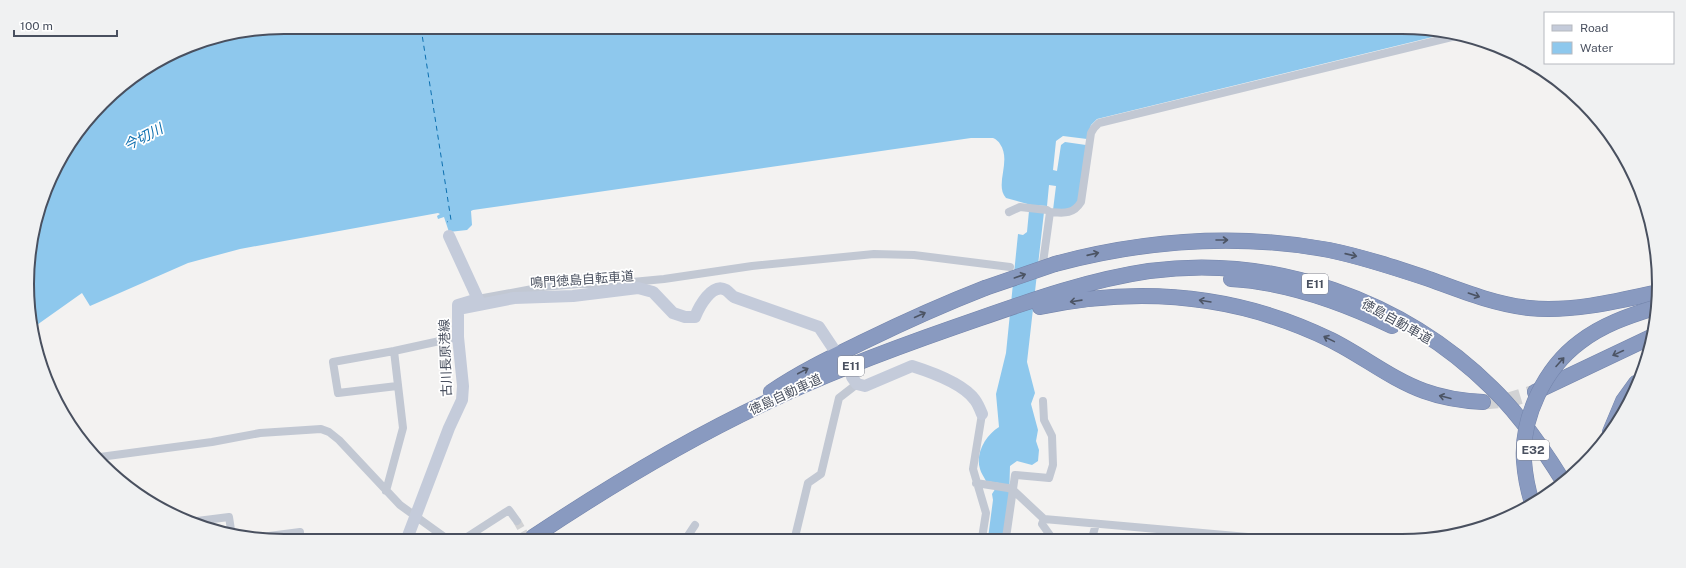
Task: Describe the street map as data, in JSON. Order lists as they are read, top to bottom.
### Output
{
  "streets": {
    "highway": ["E11", "徳島自動車道", "E32"],
    "main road": ["鳴門徳島自転車道", "古川長原港線"]
  },
  "crossings": [
    ["鳴門徳島自転車道", "古川長原港線"]
  ],
  "water": ["今切川"],
  "legend": ["Road", "Water"],
  "scale_bar": "100 m"
}
